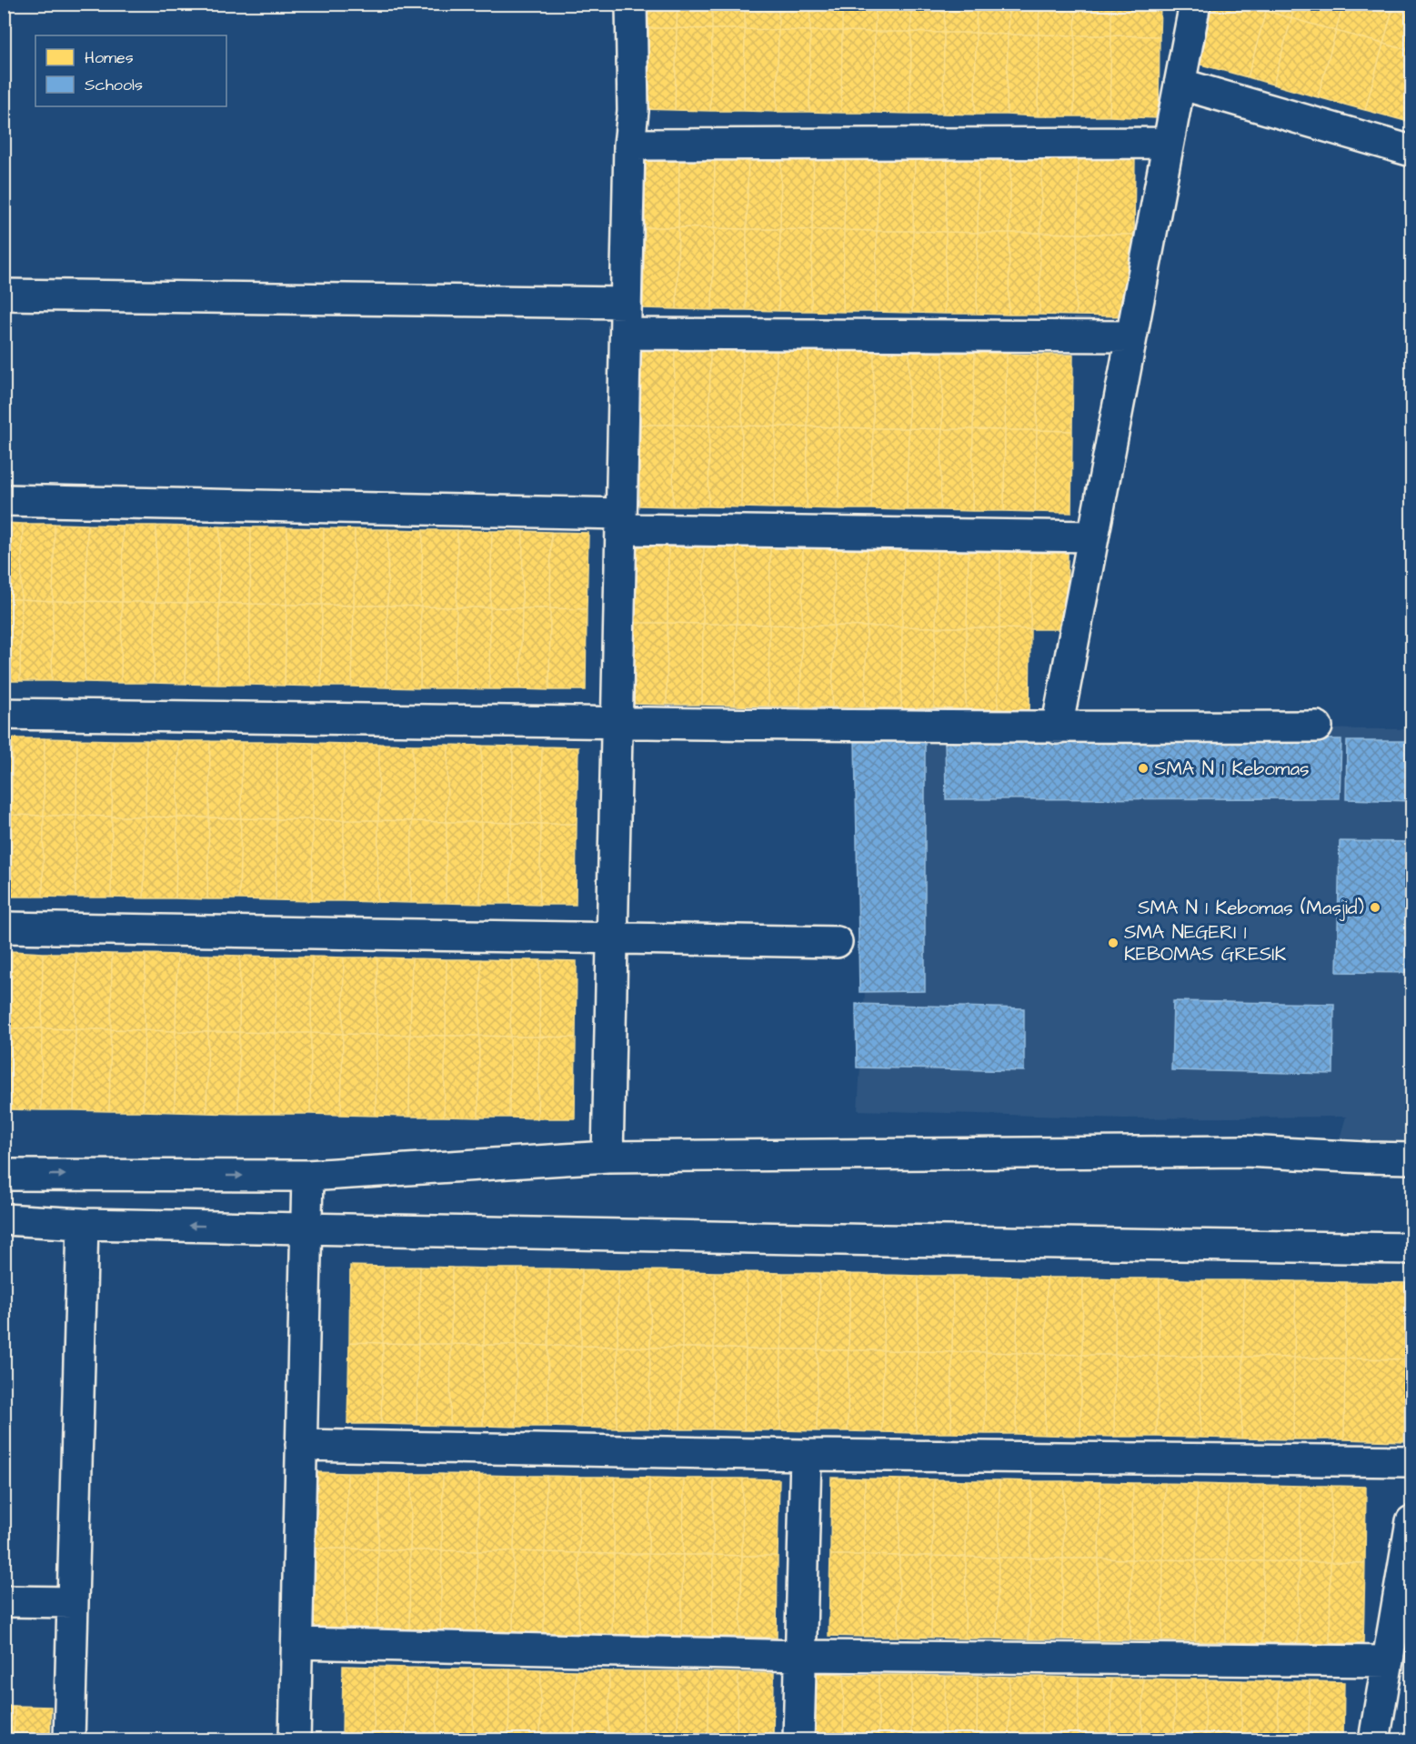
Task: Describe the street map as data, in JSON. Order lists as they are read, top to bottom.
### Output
{
  "places": ["SMA N 1 Kebomas", "SMA N 1 Kebomas (Masjid)", "SMA NEGERI 1 KEBOMAS GRESIK"],
  "legend": ["Homes", "Schools"]
}
